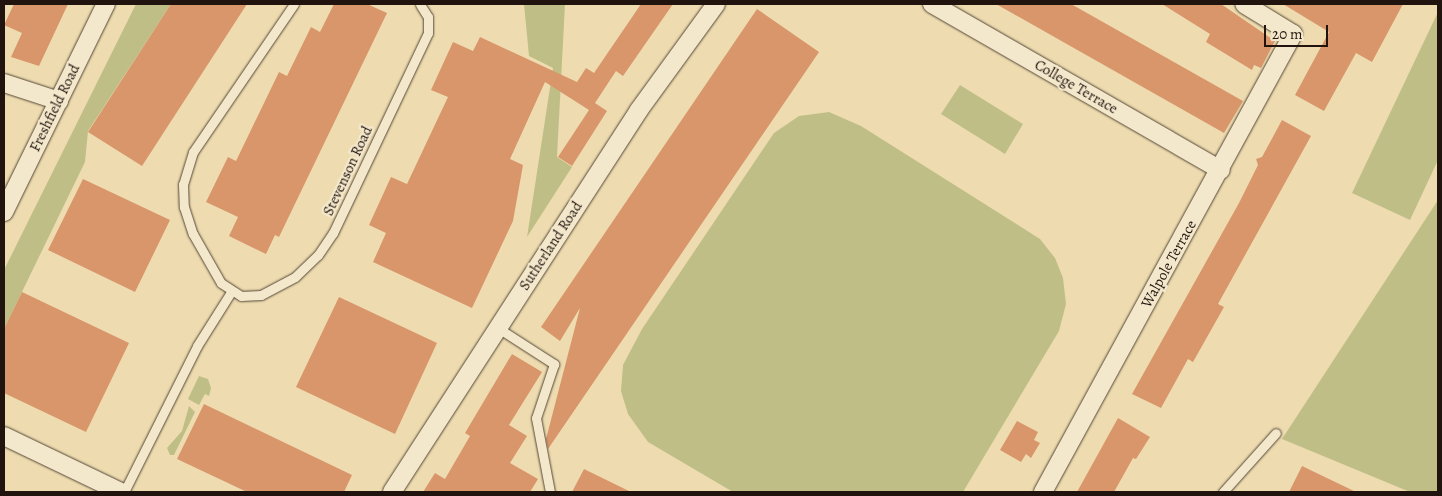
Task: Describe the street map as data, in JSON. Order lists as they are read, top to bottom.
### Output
{
  "streets": {
    "street": [
      "College Terrace",
      "Freshfield Road",
      "Sutherland Road",
      "Walpole Terrace"
    ],
    "lane": ["Stevenson Road"]
  },
  "crossings": [
    ["College Terrace", "Walpole Terrace"]
  ],
  "scale_bar": "20 m"
}
